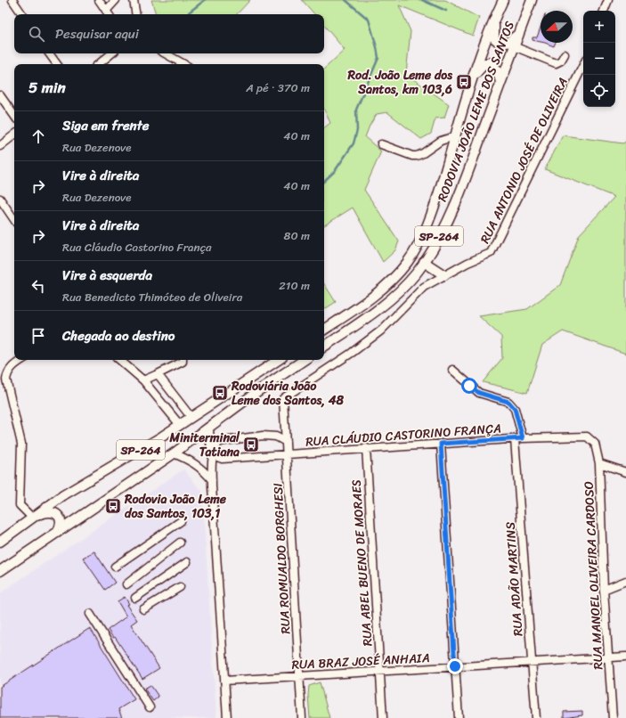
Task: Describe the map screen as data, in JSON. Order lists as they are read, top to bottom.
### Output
{
  "streets": {
    "main road": ["RODOVIA JOÃO LEME DOS SANTOS", "SP-264"],
    "street": [
      "RUA ANTONIO JOSÉ DE OLIVEIRA",
      "RUA CLÁUDIO CASTORINO FRANÇA",
      "RUA ROMUALDO BORGHESI",
      "RUA ABEL BUENO DE MORAES",
      "RUA MANOEL OLIVEIRA CARDOSO",
      "RUA ADÃO MARTINS",
      "RUA BRAZ JOSÉ ANHAIA"
    ]
  },
  "crossings": [
    ["RUA ANTONIO JOSÉ DE OLIVEIRA", "RUA ROMUALDO BORGHESI"],
    ["RUA CLÁUDIO CASTORINO FRANÇA", "RUA ROMUALDO BORGHESI"],
    ["RUA CLÁUDIO CASTORINO FRANÇA", "RUA ABEL BUENO DE MORAES"],
    ["RUA CLÁUDIO CASTORINO FRANÇA", "RUA MANOEL OLIVEIRA CARDOSO"],
    ["RUA CLÁUDIO CASTORINO FRANÇA", "RUA ADÃO MARTINS"],
    ["RUA ROMUALDO BORGHESI", "RUA BRAZ JOSÉ ANHAIA"],
    ["RUA ABEL BUENO DE MORAES", "RUA BRAZ JOSÉ ANHAIA"],
    ["RUA MANOEL OLIVEIRA CARDOSO", "RUA BRAZ JOSÉ ANHAIA"],
    ["RUA ADÃO MARTINS", "RUA BRAZ JOSÉ ANHAIA"]
  ],
  "places": {
    "bus stop": [
      "Rod. João Leme dos Santos, km 103,6",
      "Rodoviária João Leme dos Santos, 48",
      "Miniterminal Tatiana",
      "Rodovia João Leme dos Santos, 103,1"
    ]
  },
  "north": "left",
  "page": {
    "map_buttons": ["+", "−"],
    "search": "Pesquisar aqui",
    "heading": ["5 min", "A pé · 370 m"],
    "list": [
      ["Siga em frente", "Rua Dezenove", "40 m"],
      ["Vire à direita", "Rua Dezenove", "40 m"],
      ["Vire à direita", "Rua Cláudio Castorino França", "80 m"],
      ["Vire à esquerda", "Rua Benedicto Thimóteo de Oliveira", "210 m"],
      "Chegada ao destino"
    ]
  }
}
